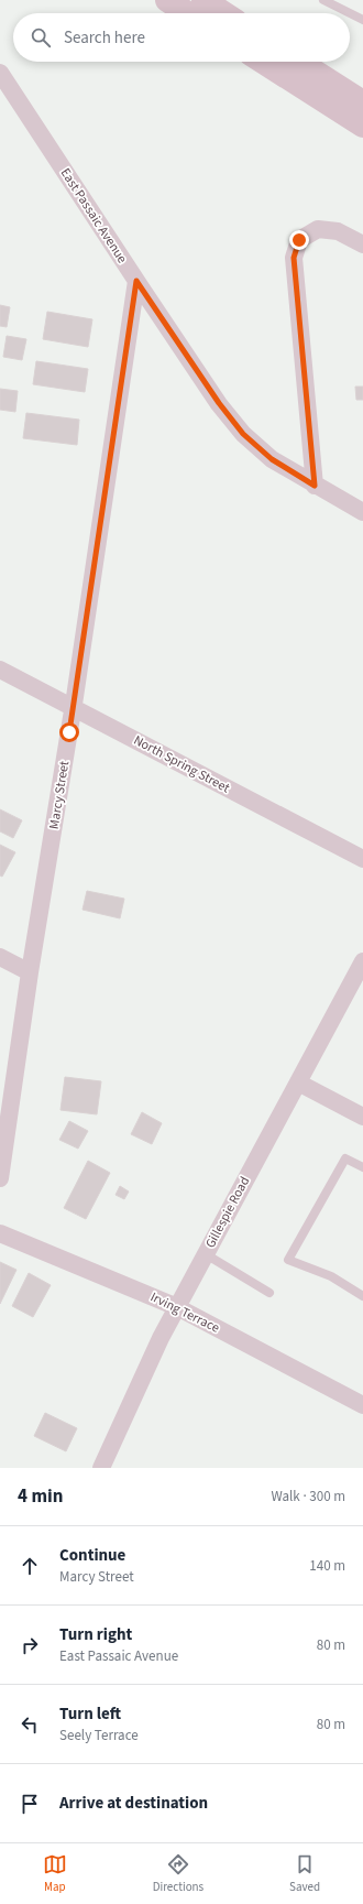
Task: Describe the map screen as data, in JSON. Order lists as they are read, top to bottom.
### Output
{
  "streets": {
    "street": [
      "East Passaic Avenue",
      "North Spring Street",
      "Marcy Street",
      "Gillespie Road",
      "Irving Terrace"
    ]
  },
  "crossings": [
    ["East Passaic Avenue", "Marcy Street"],
    ["North Spring Street", "Marcy Street"],
    ["Gillespie Road", "Irving Terrace"]
  ],
  "page": {
    "search": "Search here",
    "heading": ["4 min", "Walk · 300 m"],
    "list": [
      ["Continue", "Marcy Street", "140 m"],
      ["Turn right", "East Passaic Avenue", "80 m"],
      ["Turn left", "Seely Terrace", "80 m"],
      "Arrive at destination"
    ],
    "nav": ["Map", "Directions", "Saved"]
  }
}
